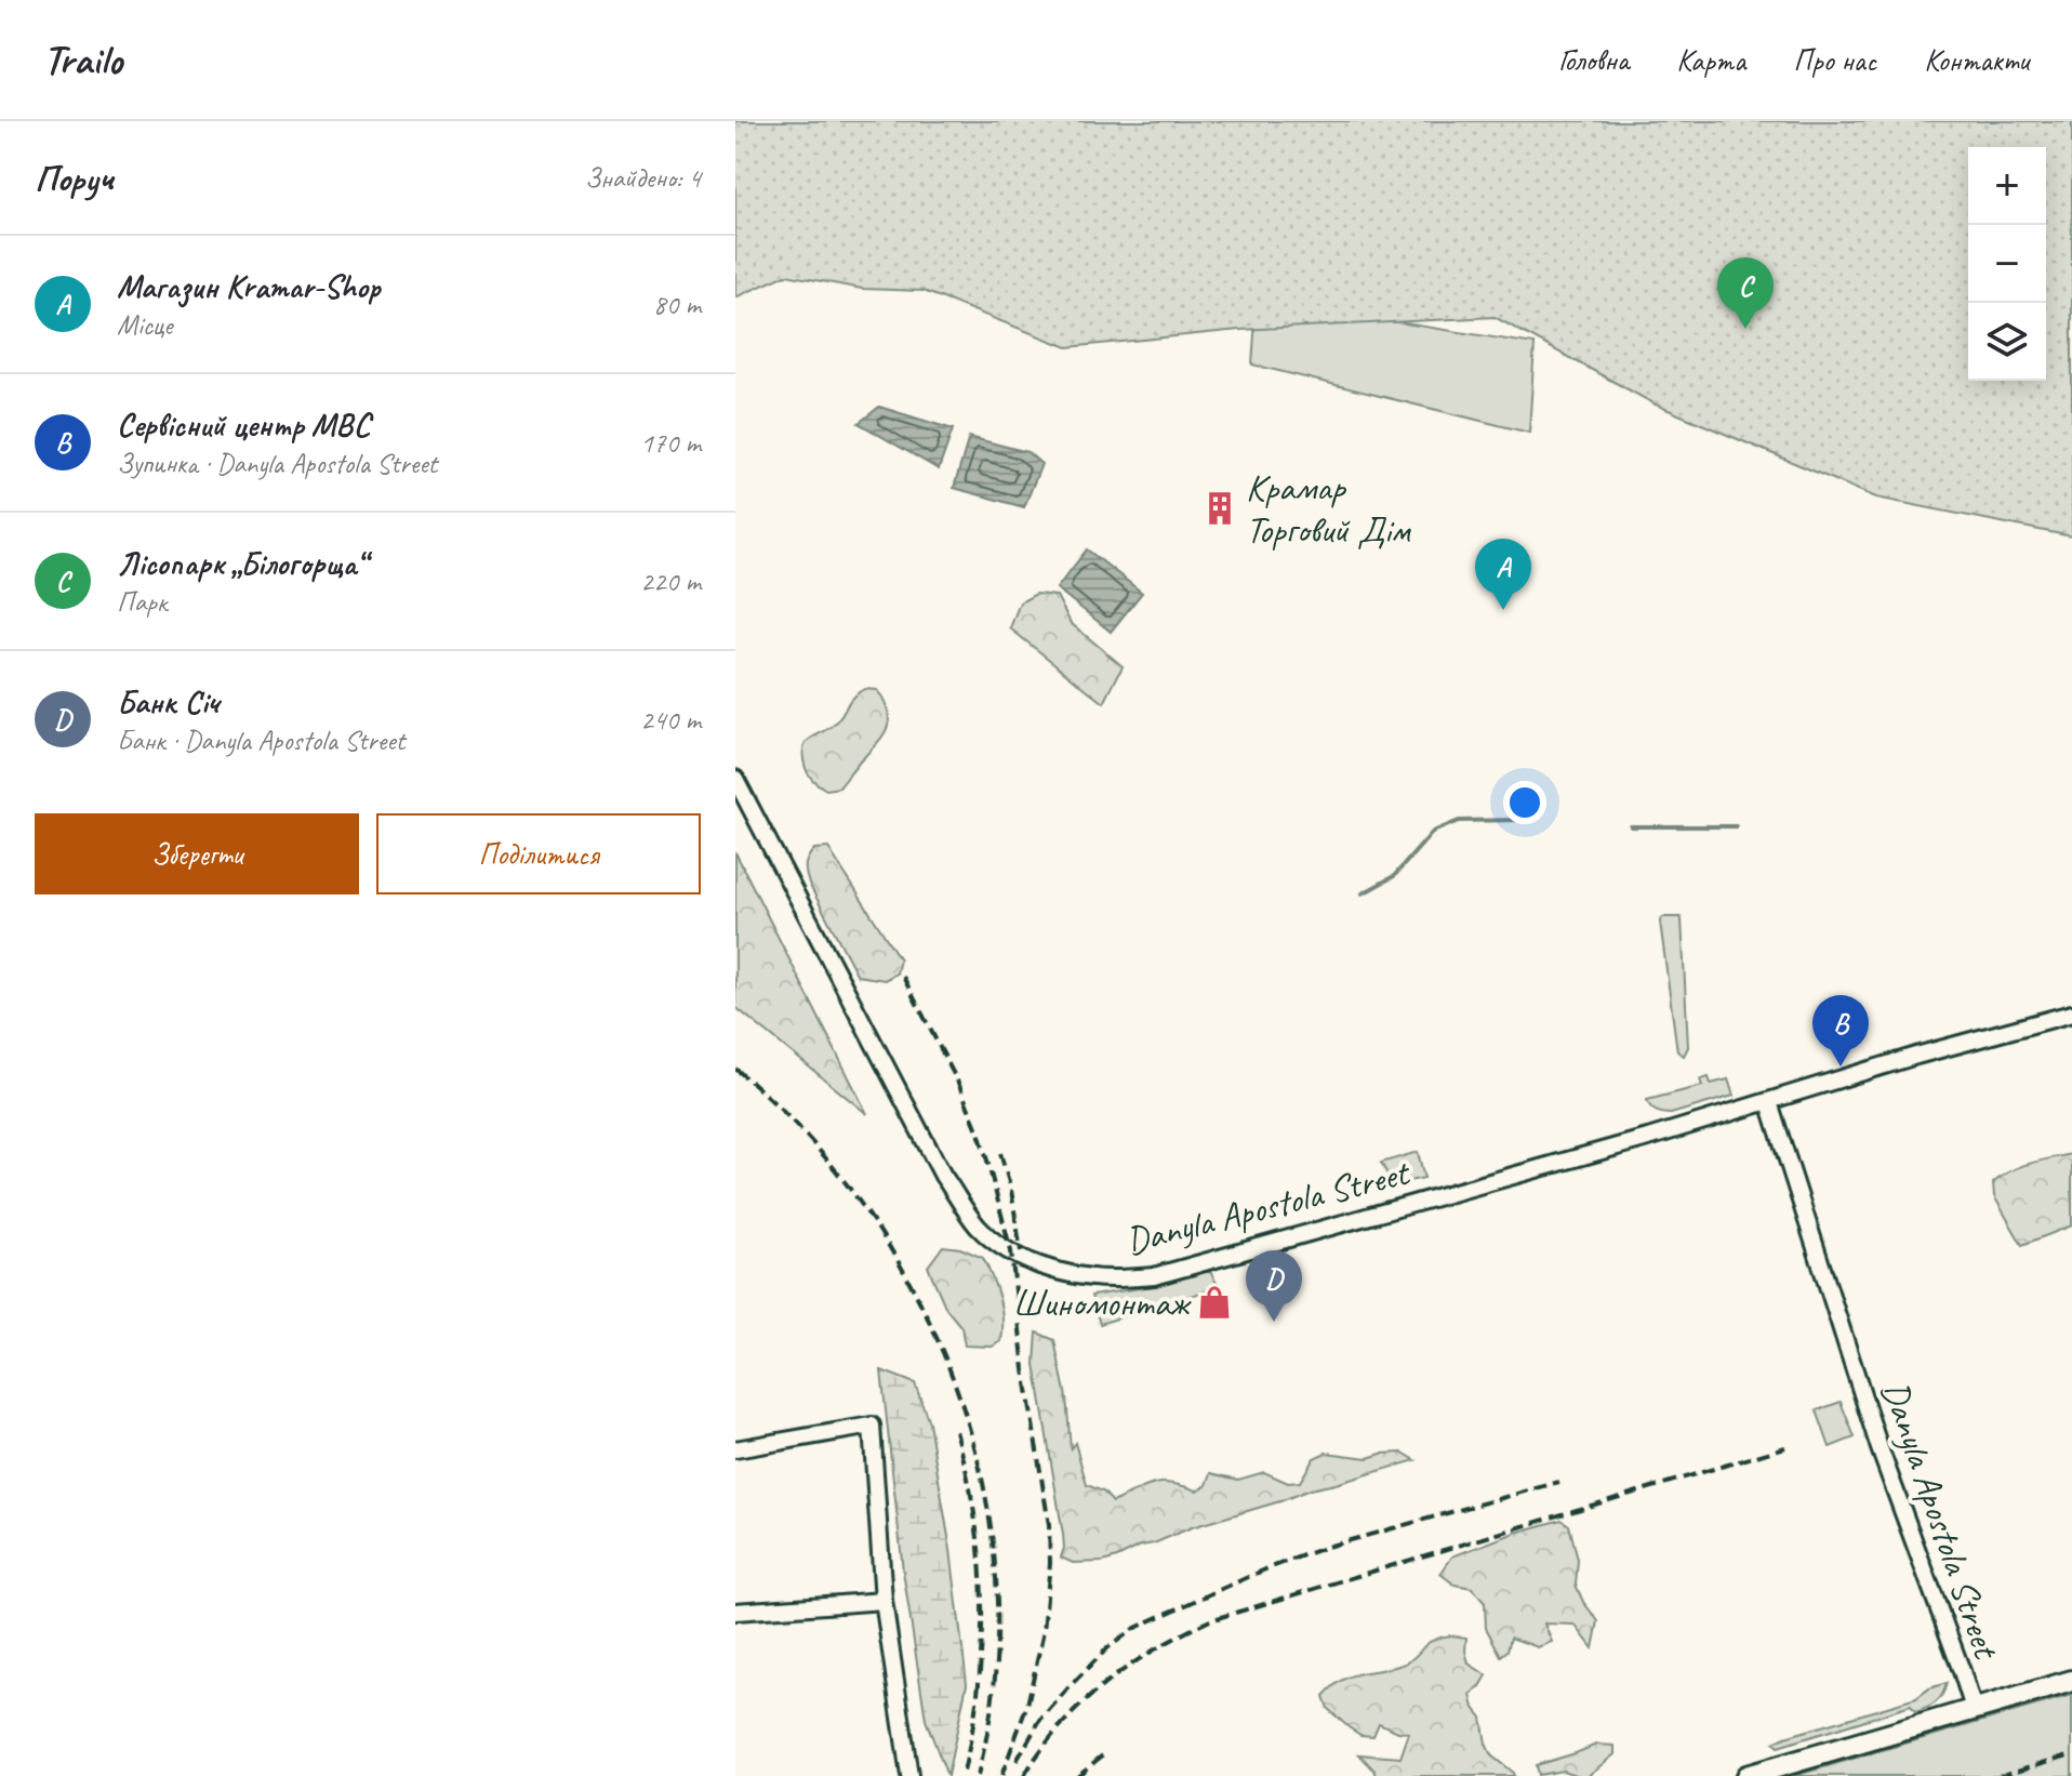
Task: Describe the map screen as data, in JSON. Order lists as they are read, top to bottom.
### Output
{
  "streets": {
    "street": ["Danyla Apostola Street"]
  },
  "places": {
    "building": ["Крамар Торговий Дім"],
    "shop": ["Шиномонтаж"]
  },
  "page": {
    "header": "Trailo",
    "nav": [
      "Головна",
      "Карта",
      "Про нас",
      "Контакти"
    ],
    "heading": ["Поруч", "Знайдено: 4"],
    "map_buttons": ["+", "−"],
    "list": [
      {
        "mark": "A",
        "name": "Магазин Kramar-Shop",
        "note": "Місце",
        "value": "80 m"
      },
      {
        "mark": "B",
        "name": "Сервісний центр МВС",
        "note": "Зупинка · Danyla Apostola Street",
        "value": "170 m"
      },
      {
        "mark": "C",
        "name": "Лісопарк „Білогорща“",
        "note": "Парк",
        "value": "220 m"
      },
      {
        "mark": "D",
        "name": "Банк Січ",
        "note": "Банк · Danyla Apostola Street",
        "value": "240 m"
      }
    ],
    "pins": [
      "C",
      "A",
      "B",
      "D"
    ],
    "buttons": ["Зберегти", "Поділитися"]
  }
}
